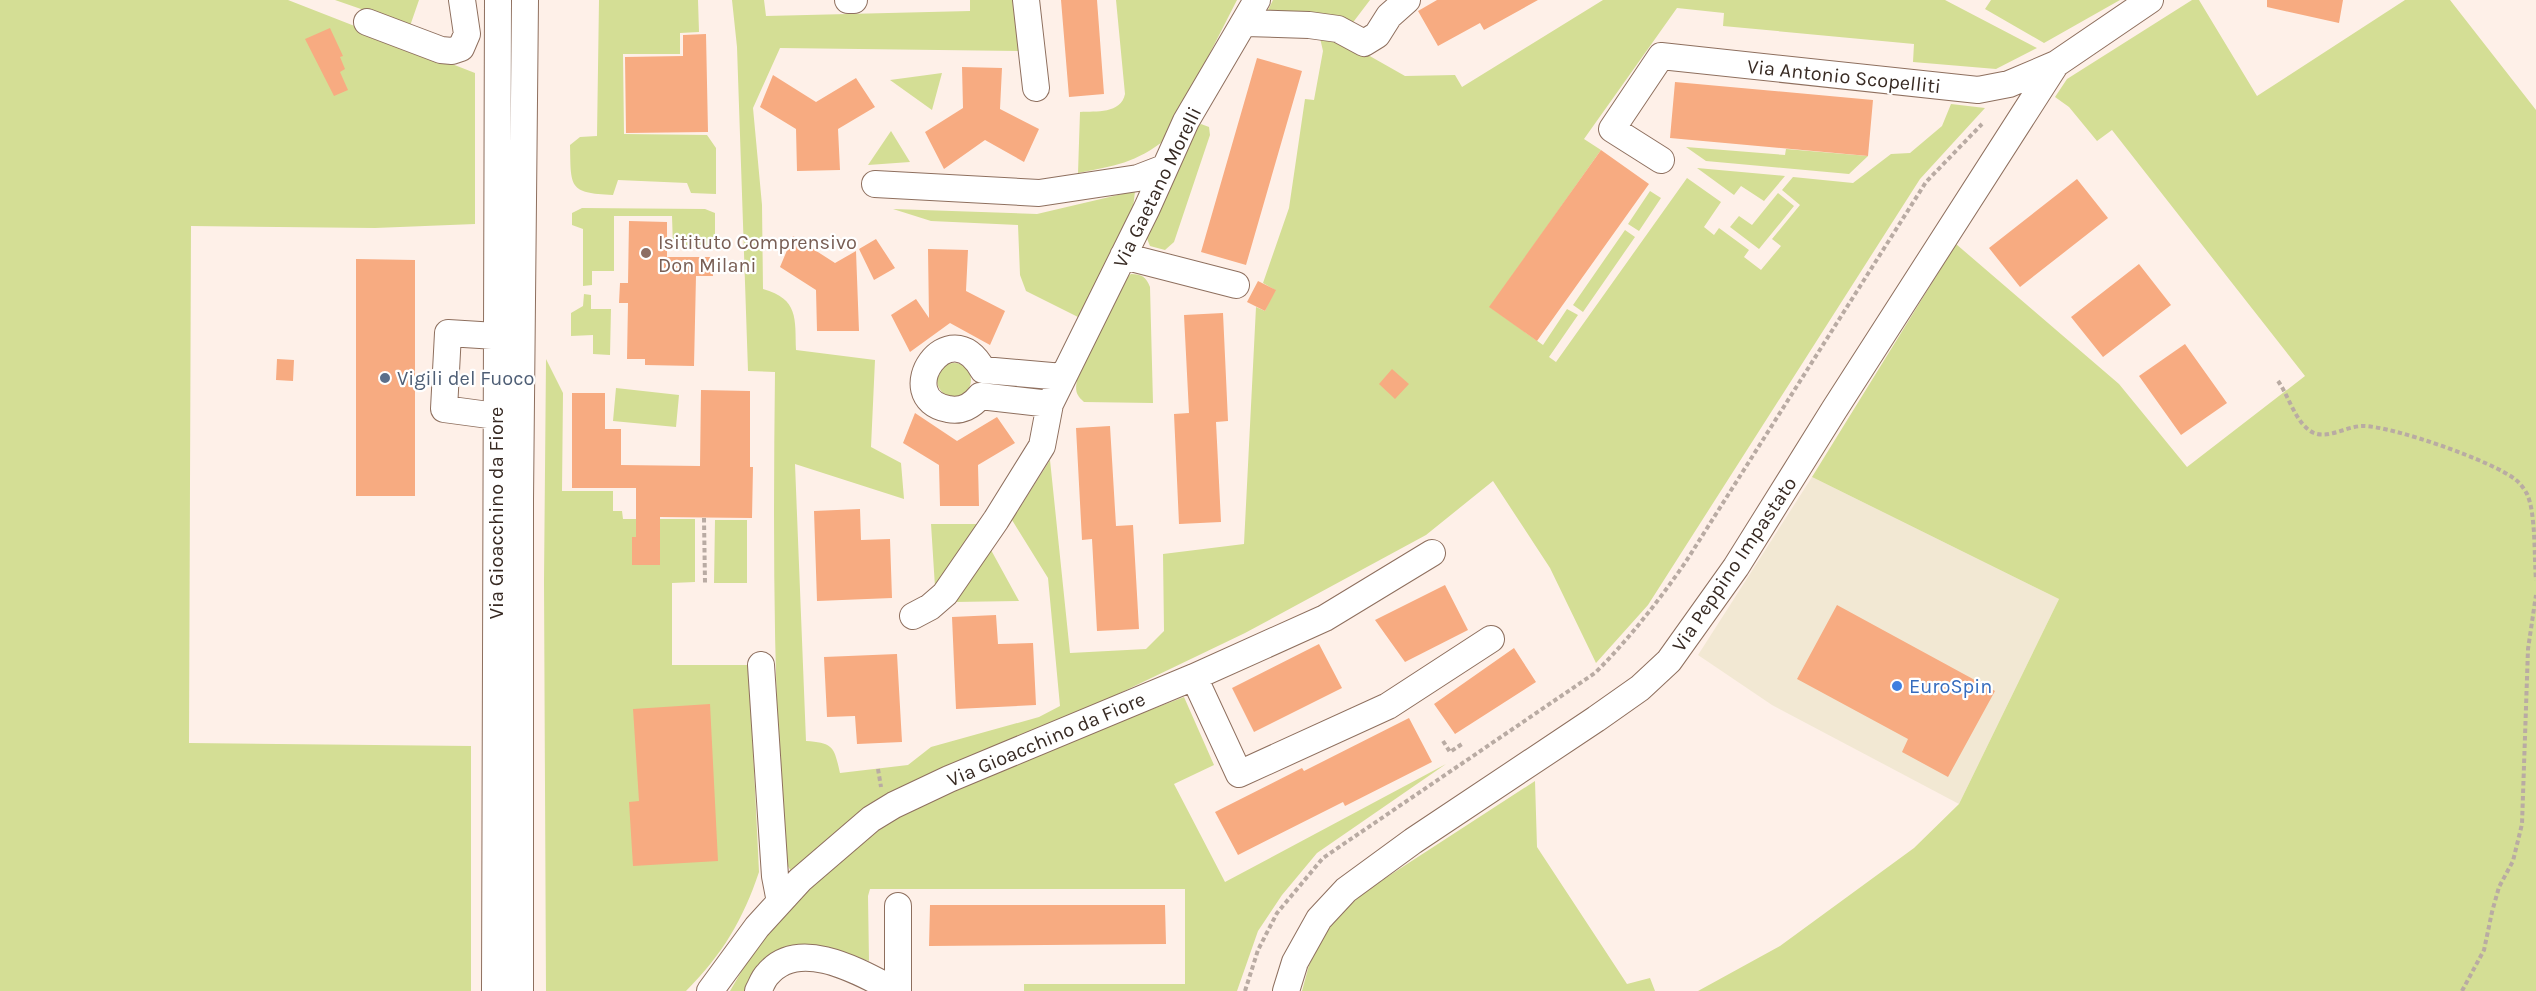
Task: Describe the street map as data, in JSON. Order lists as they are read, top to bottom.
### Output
{
  "streets": {
    "street": [
      "Via Antonio Scopelliti",
      "Via Gaetano Morelli",
      "Via Gioacchino da Fiore",
      "Via Peppino Impastato"
    ]
  },
  "crossings": [
    ["Via Antonio Scopelliti", "Via Peppino Impastato"]
  ],
  "places": ["Isitituto Comprensivo Don Milani", "Vigili del Fuoco", "EuroSpin"]
}
